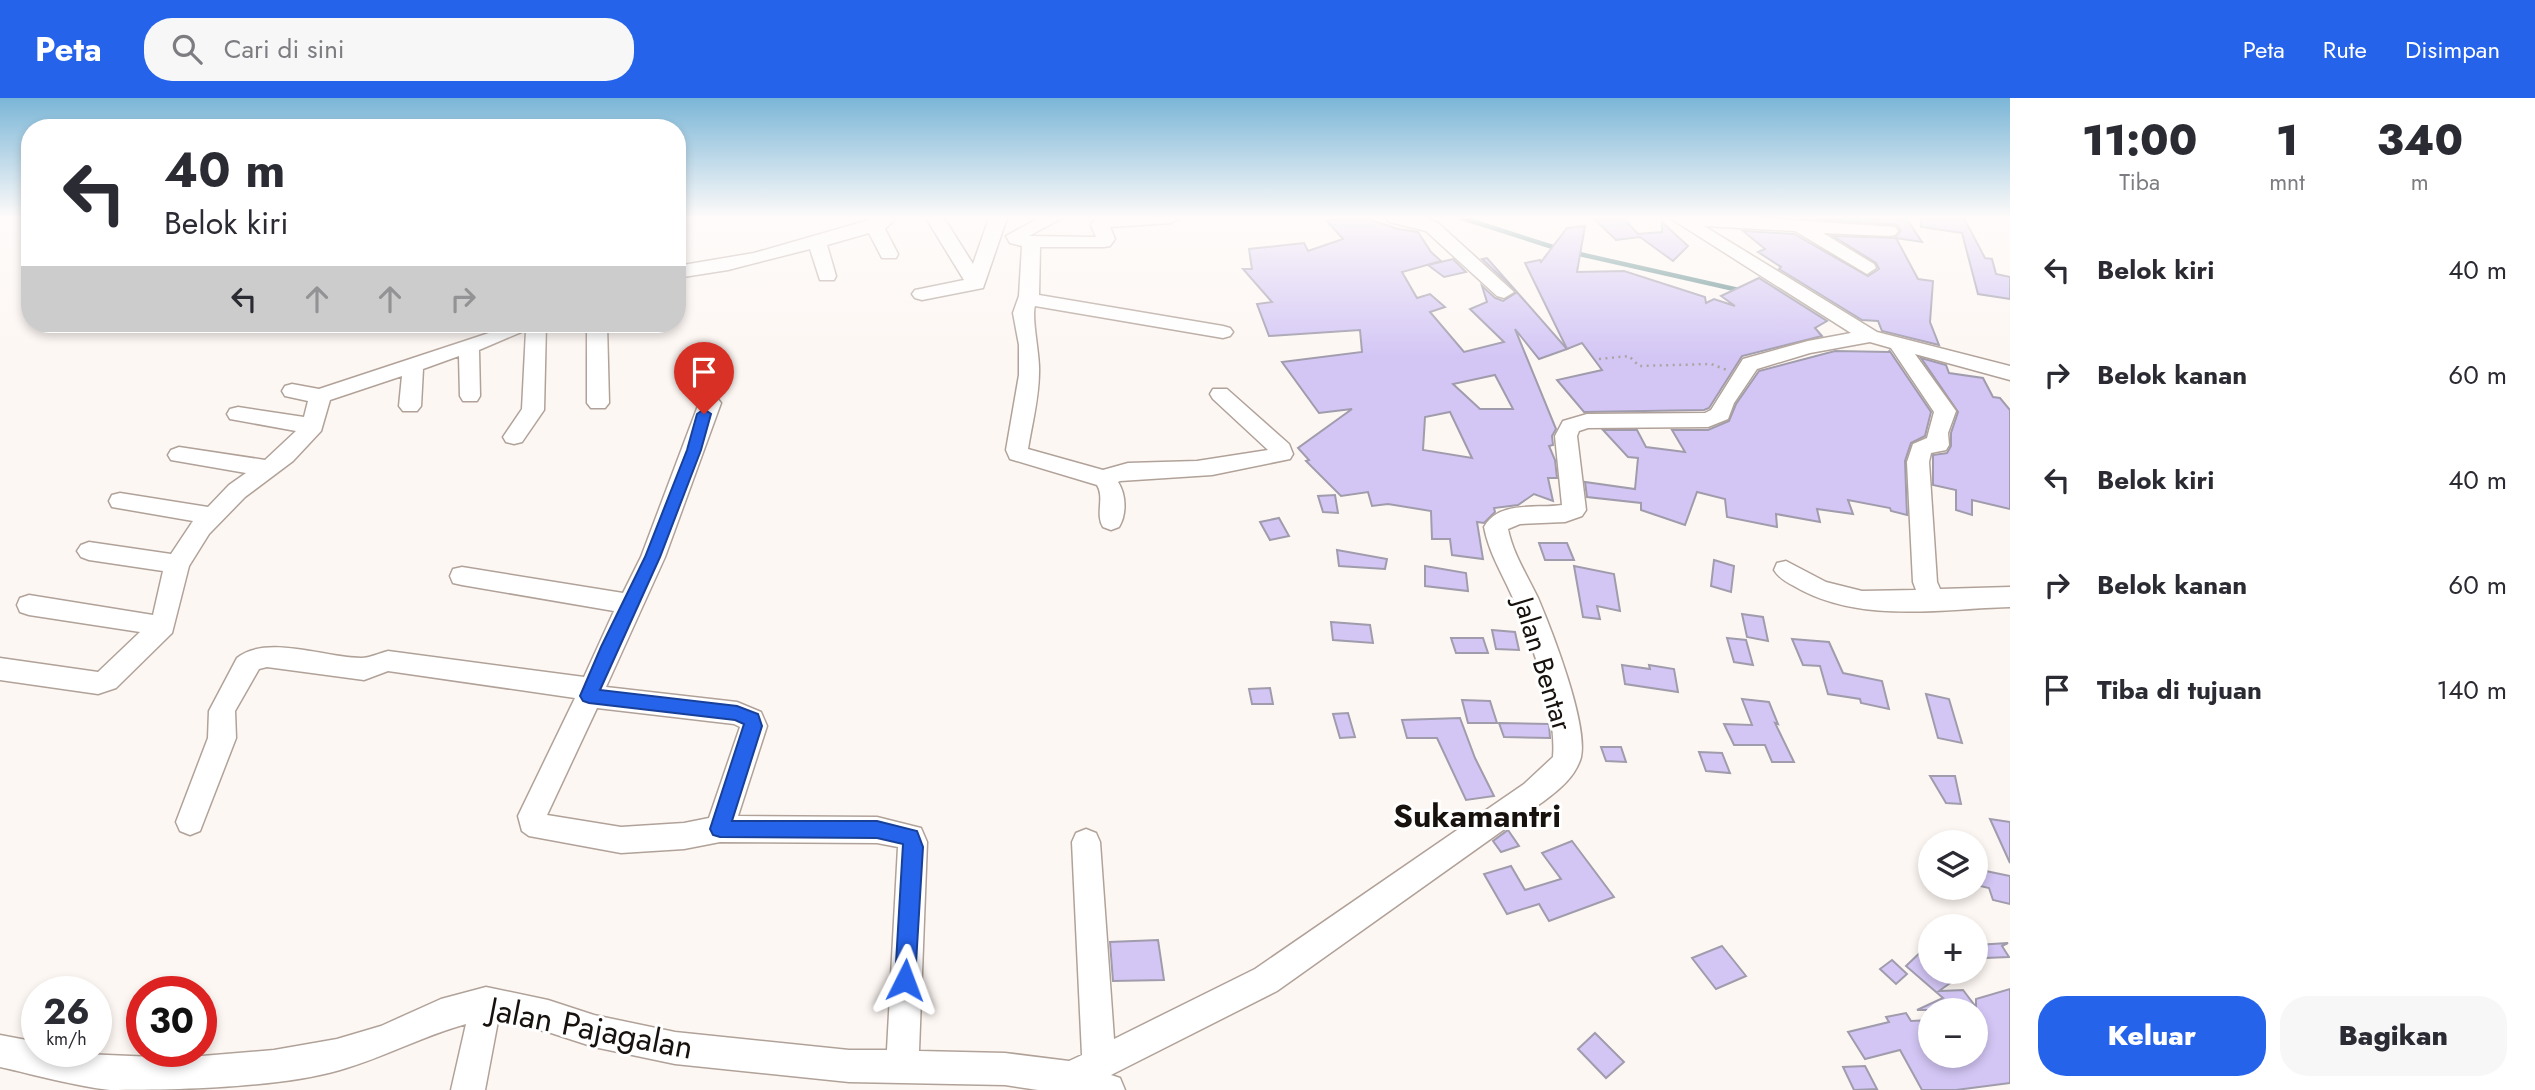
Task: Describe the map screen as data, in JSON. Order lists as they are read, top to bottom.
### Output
{
  "streets": {
    "street": ["Jalan Bentar", "Jalan Pajagalan"]
  },
  "crossings": [
    ["Jalan Bentar", "Jalan Pajagalan"]
  ],
  "districts": ["Sukamantri"],
  "page": {
    "header": "Peta",
    "search": "Cari di sini",
    "nav": ["Peta", "Rute", "Disimpan"],
    "eta": [
      "11:00",
      "Tiba",
      "1",
      "mnt",
      "340",
      "m"
    ],
    "turn": ["40 m", "Belok kiri"],
    "list": [
      {
        "name": "Belok kiri",
        "value": "40 m"
      },
      {
        "name": "Belok kanan",
        "value": "60 m"
      },
      {
        "name": "Belok kiri",
        "value": "40 m"
      },
      {
        "name": "Belok kanan",
        "value": "60 m"
      },
      {
        "name": "Tiba di tujuan",
        "value": "140 m"
      }
    ],
    "map_buttons": ["+", "−"],
    "speed": "26 km/h",
    "limit": "30",
    "buttons": ["Keluar", "Bagikan"]
  }
}
